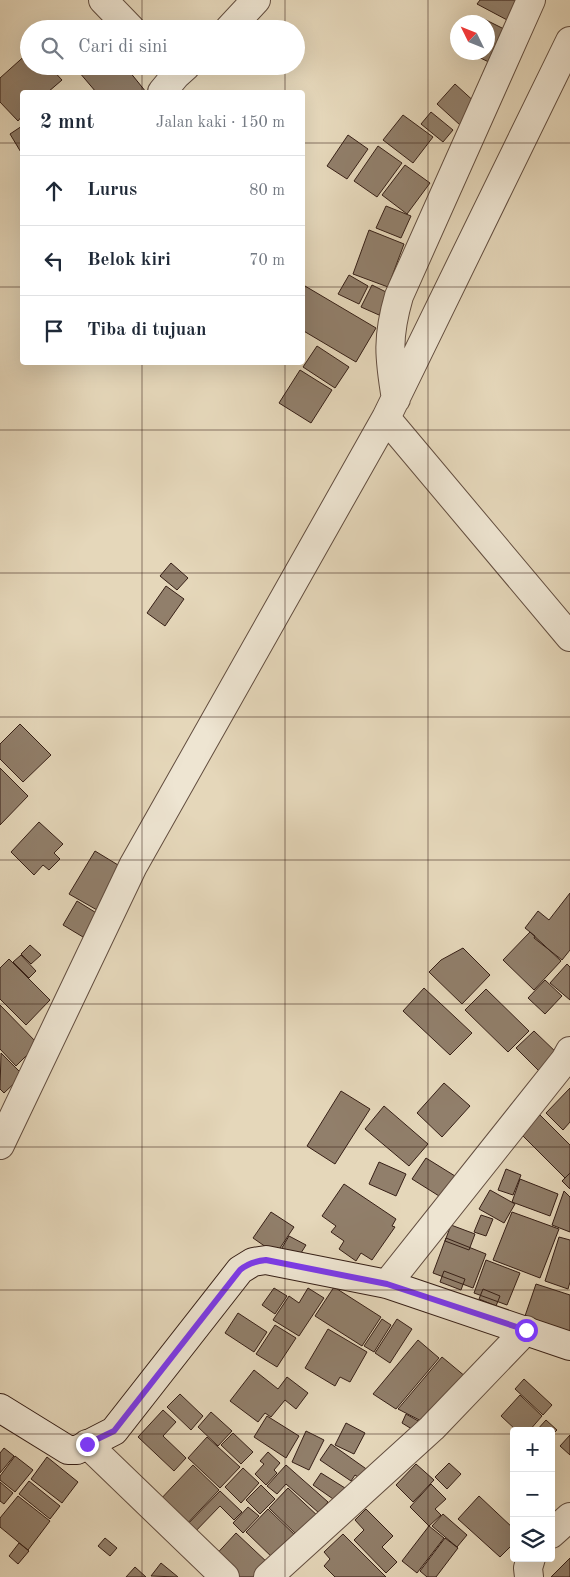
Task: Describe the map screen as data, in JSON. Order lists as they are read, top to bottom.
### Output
{
  "north": "top left",
  "page": {
    "search": "Cari di sini",
    "heading": ["2 mnt", "Jalan kaki · 150 m"],
    "list": [
      ["Lurus", "80 m"],
      ["Belok kiri", "70 m"],
      "Tiba di tujuan"
    ],
    "map_buttons": ["+", "−"]
  }
}
